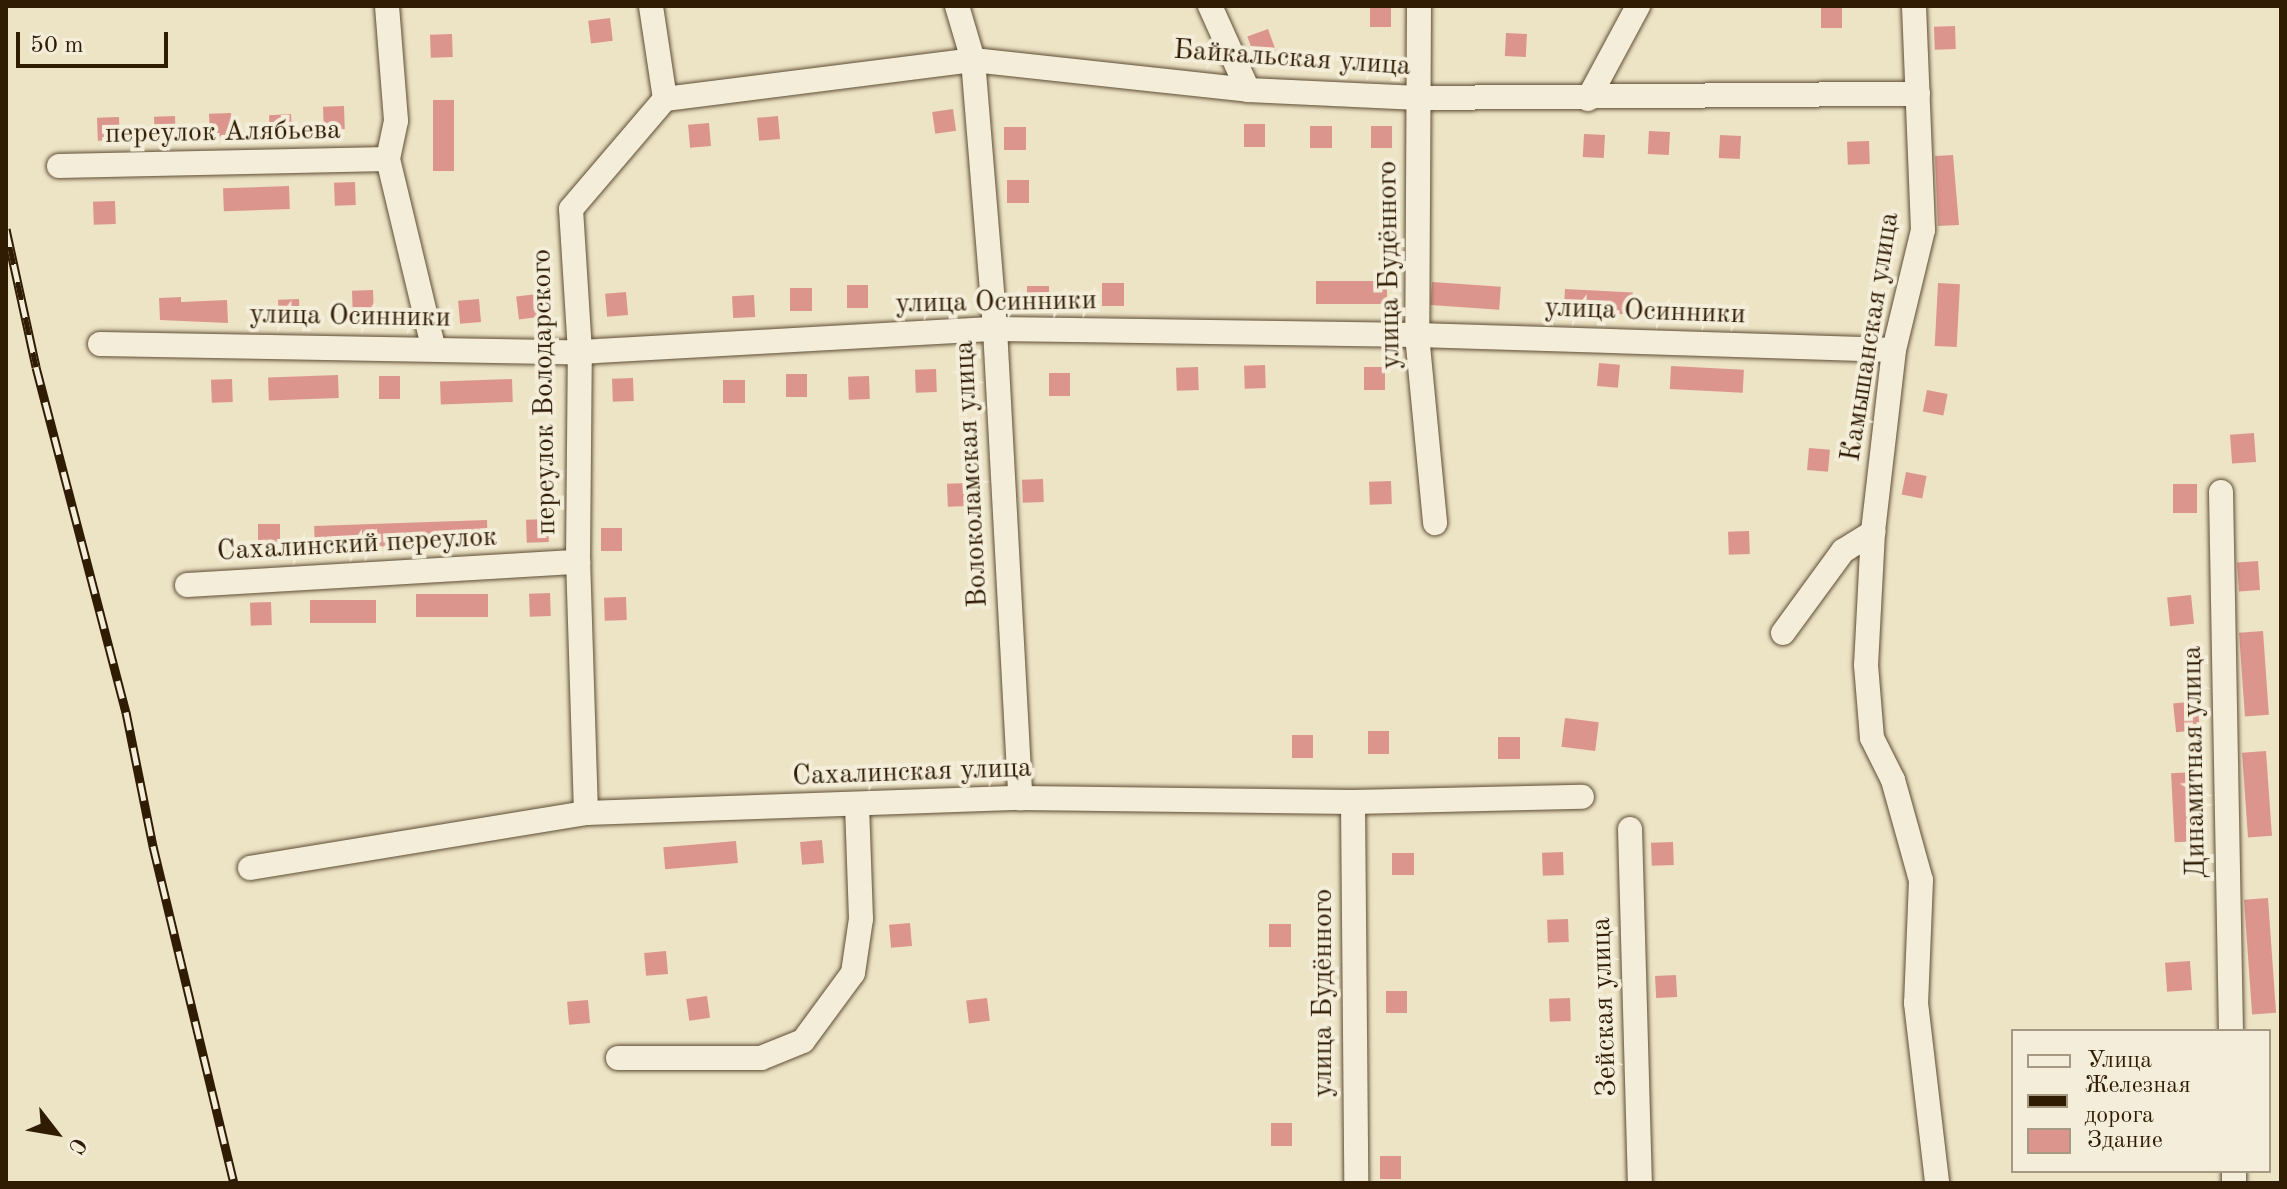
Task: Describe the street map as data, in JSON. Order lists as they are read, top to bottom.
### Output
{
  "streets": {
    "street": [
      "Байкальская улица",
      "переулок Алябьева",
      "улица Будённого",
      "улица Осинники",
      "Камышанская улица",
      "переулок Володарского",
      "Волоколамская улица",
      "Сахалинский переулок",
      "Динамитная улица",
      "Сахалинская улица",
      "Зейская улица"
    ]
  },
  "crossings": [
    ["Байкальская улица", "улица Будённого"],
    ["Байкальская улица", "Камышанская улица"],
    ["Байкальская улица", "переулок Володарского"],
    ["Байкальская улица", "Волоколамская улица"],
    ["улица Будённого", "улица Осинники"],
    ["улица Будённого", "Сахалинская улица"],
    ["улица Осинники", "Камышанская улица"],
    ["улица Осинники", "переулок Володарского"],
    ["улица Осинники", "Волоколамская улица"],
    ["переулок Володарского", "Сахалинский переулок"],
    ["переулок Володарского", "Сахалинская улица"],
    ["Волоколамская улица", "Сахалинская улица"]
  ],
  "legend": ["Улица", "Железная дорога", "Здание"],
  "scale_bar": "50 m",
  "north": "bottom right"
}
